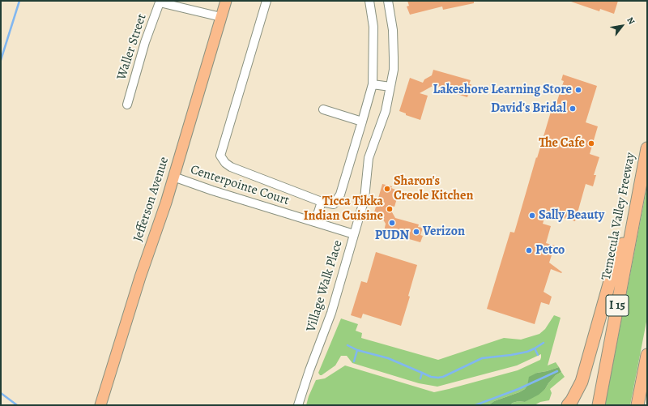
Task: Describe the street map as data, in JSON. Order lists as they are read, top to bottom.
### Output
{
  "streets": {
    "highway": ["Temecula Valley Freeway", "I 15"],
    "main road": ["Jefferson Avenue"],
    "street": ["Waller Street", "Centerpointe Court", "Village Walk Place"]
  },
  "crossings": [
    ["Waller Street", "Jefferson Avenue"],
    ["Centerpointe Court", "Jefferson Avenue"],
    ["Centerpointe Court", "Village Walk Place"]
  ],
  "places": [
    "Lakeshore Learning Store",
    "David's Bridal",
    "The Cafe",
    "Sharon's Creole Kitchen",
    "Ticca Tikka Indian Cuisine",
    "Sally Beauty",
    "PUDN",
    "Verizon",
    "Petco"
  ],
  "north": "top right"
}
